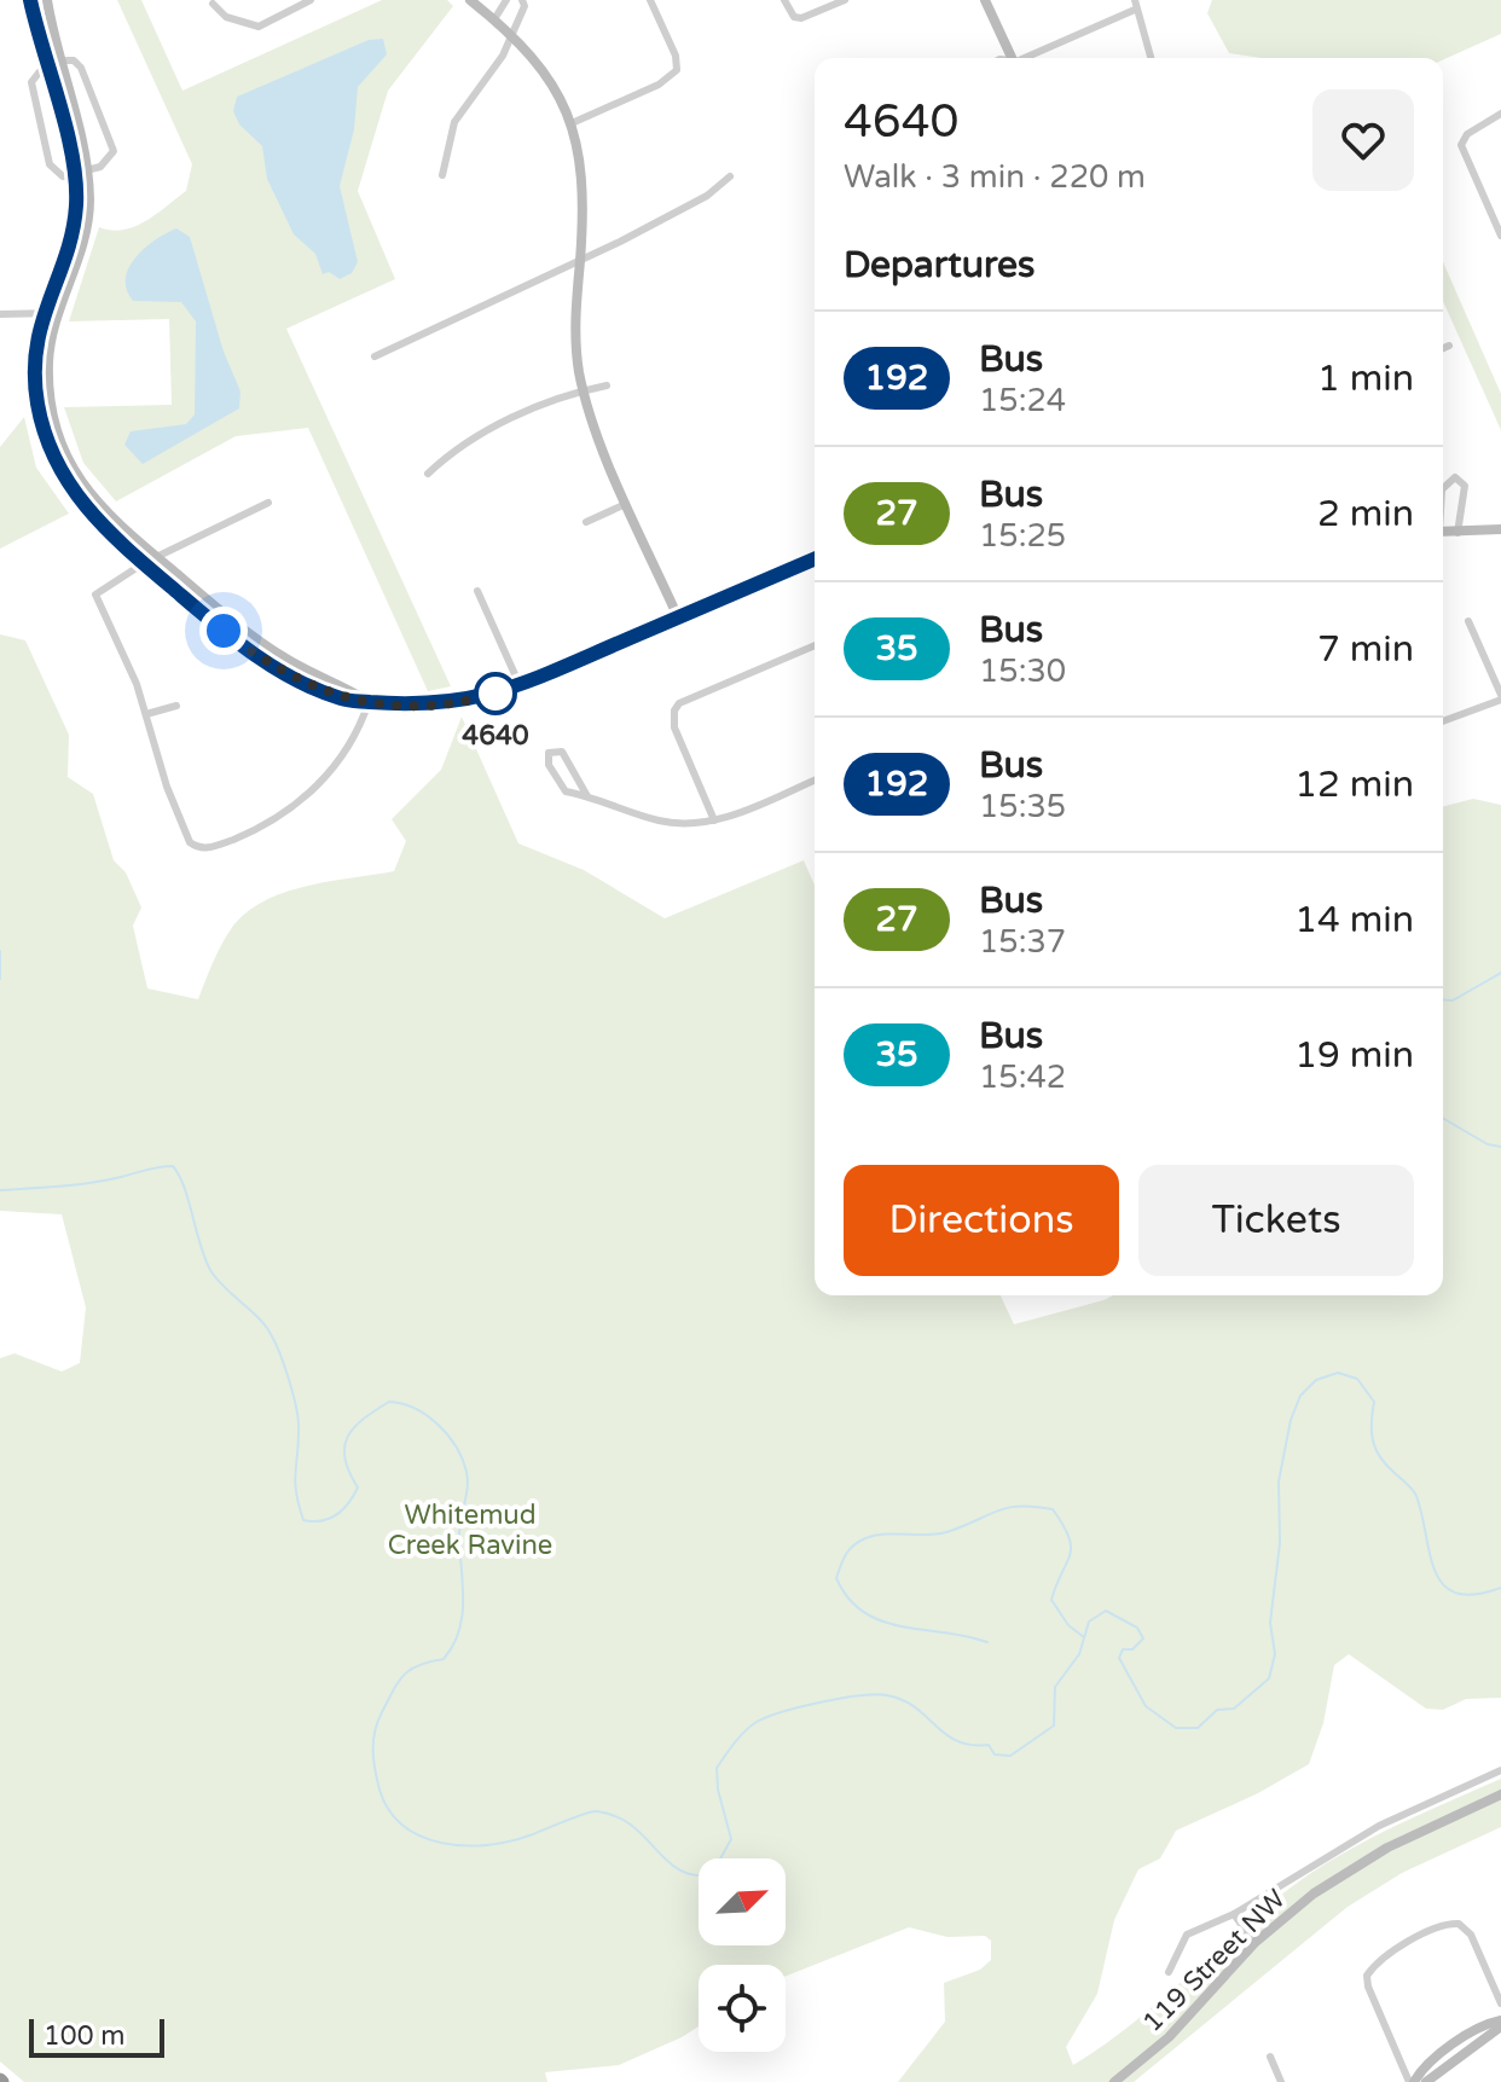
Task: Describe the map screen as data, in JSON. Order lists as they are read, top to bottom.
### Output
{
  "streets": {
    "street": ["119 Street NW"]
  },
  "parks": ["Whitemud Creek Ravine"],
  "places": ["4640"],
  "lines": ["bus line 192"],
  "scale_bar": "100 m",
  "north": "top right",
  "page": {
    "heading": [
      ["4640", "Walk · 3 min · 220 m"],
      "Departures"
    ],
    "list": [
      {
        "mark": "192",
        "name": "Bus",
        "note": "15:24",
        "value": "1 min"
      },
      {
        "mark": "27",
        "name": "Bus",
        "note": "15:25",
        "value": "2 min"
      },
      {
        "mark": "35",
        "name": "Bus",
        "note": "15:30",
        "value": "7 min"
      },
      {
        "mark": "192",
        "name": "Bus",
        "note": "15:35",
        "value": "12 min"
      },
      {
        "mark": "27",
        "name": "Bus",
        "note": "15:37",
        "value": "14 min"
      },
      {
        "mark": "35",
        "name": "Bus",
        "note": "15:42",
        "value": "19 min"
      }
    ],
    "buttons": ["Directions", "Tickets"],
    "scale": "100 m"
  }
}
